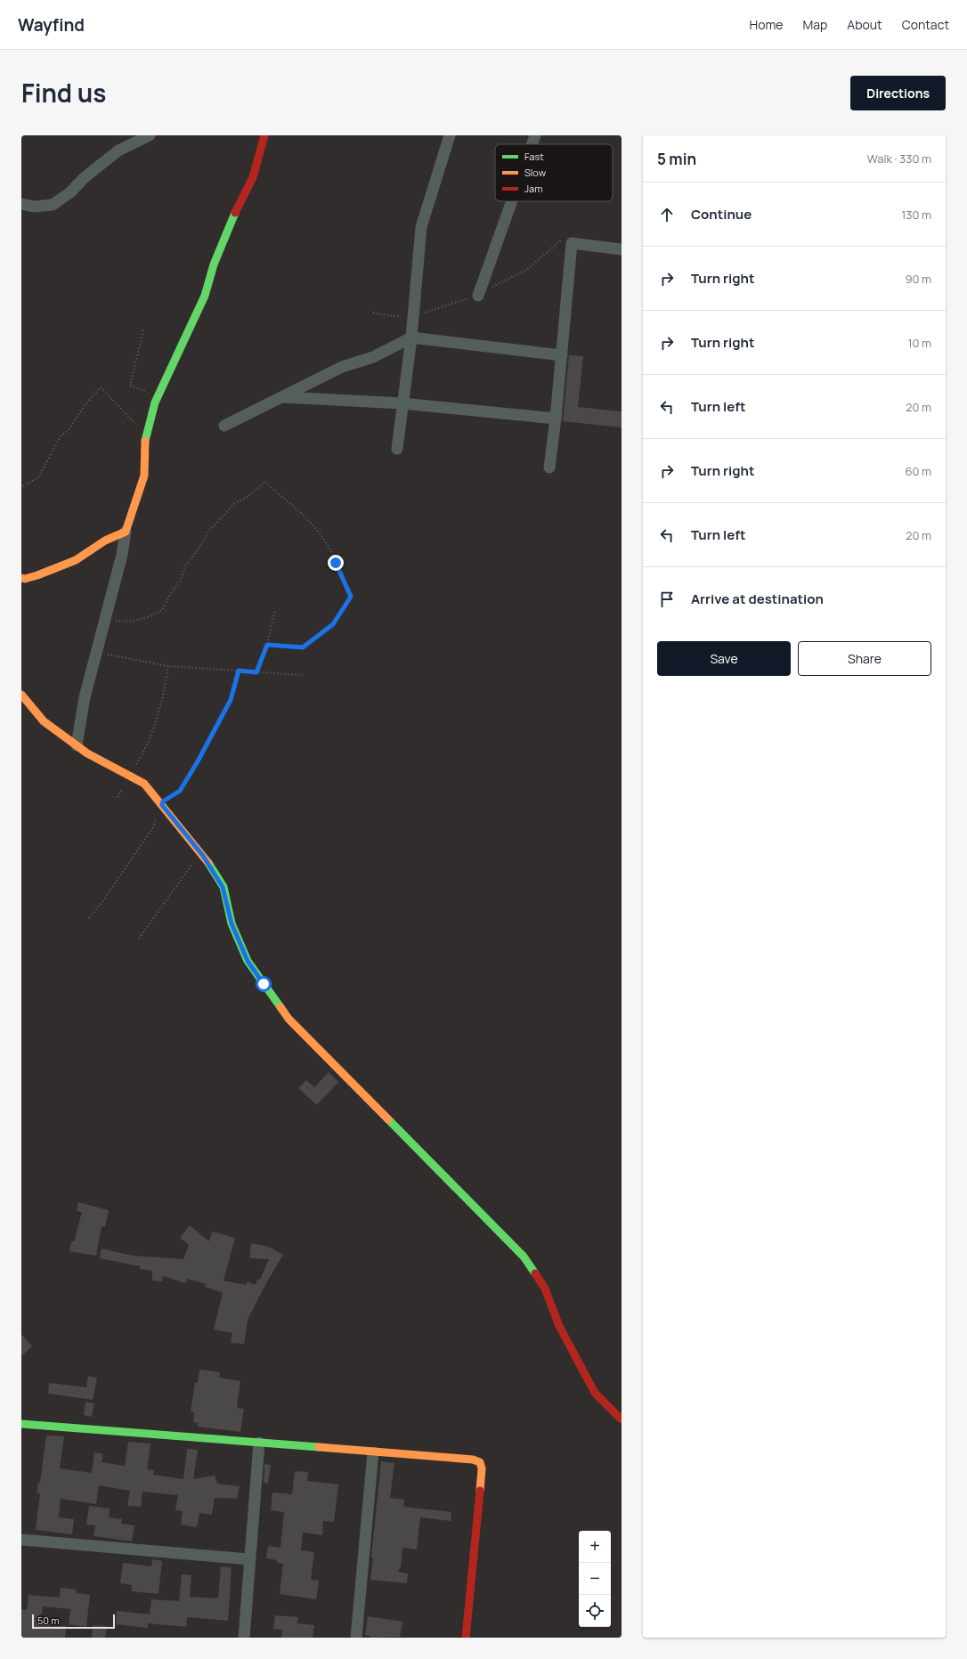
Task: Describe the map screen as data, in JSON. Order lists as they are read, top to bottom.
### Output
{
  "legend": ["Fast", "Slow", "Jam"],
  "scale_bar": "50 m",
  "page": {
    "header": "Wayfind",
    "nav": [
      "Home",
      "Map",
      "About",
      "Contact"
    ],
    "title": "Find us",
    "buttons": [
      "Directions",
      ["Save", "Share"]
    ],
    "heading": ["5 min", "Walk · 330 m"],
    "list": [
      ["Continue", "130 m"],
      ["Turn right", "90 m"],
      ["Turn right", "10 m"],
      ["Turn left", "20 m"],
      ["Turn right", "60 m"],
      ["Turn left", "20 m"],
      "Arrive at destination"
    ],
    "map_buttons": ["+", "−"],
    "scale": "50 m"
  }
}
